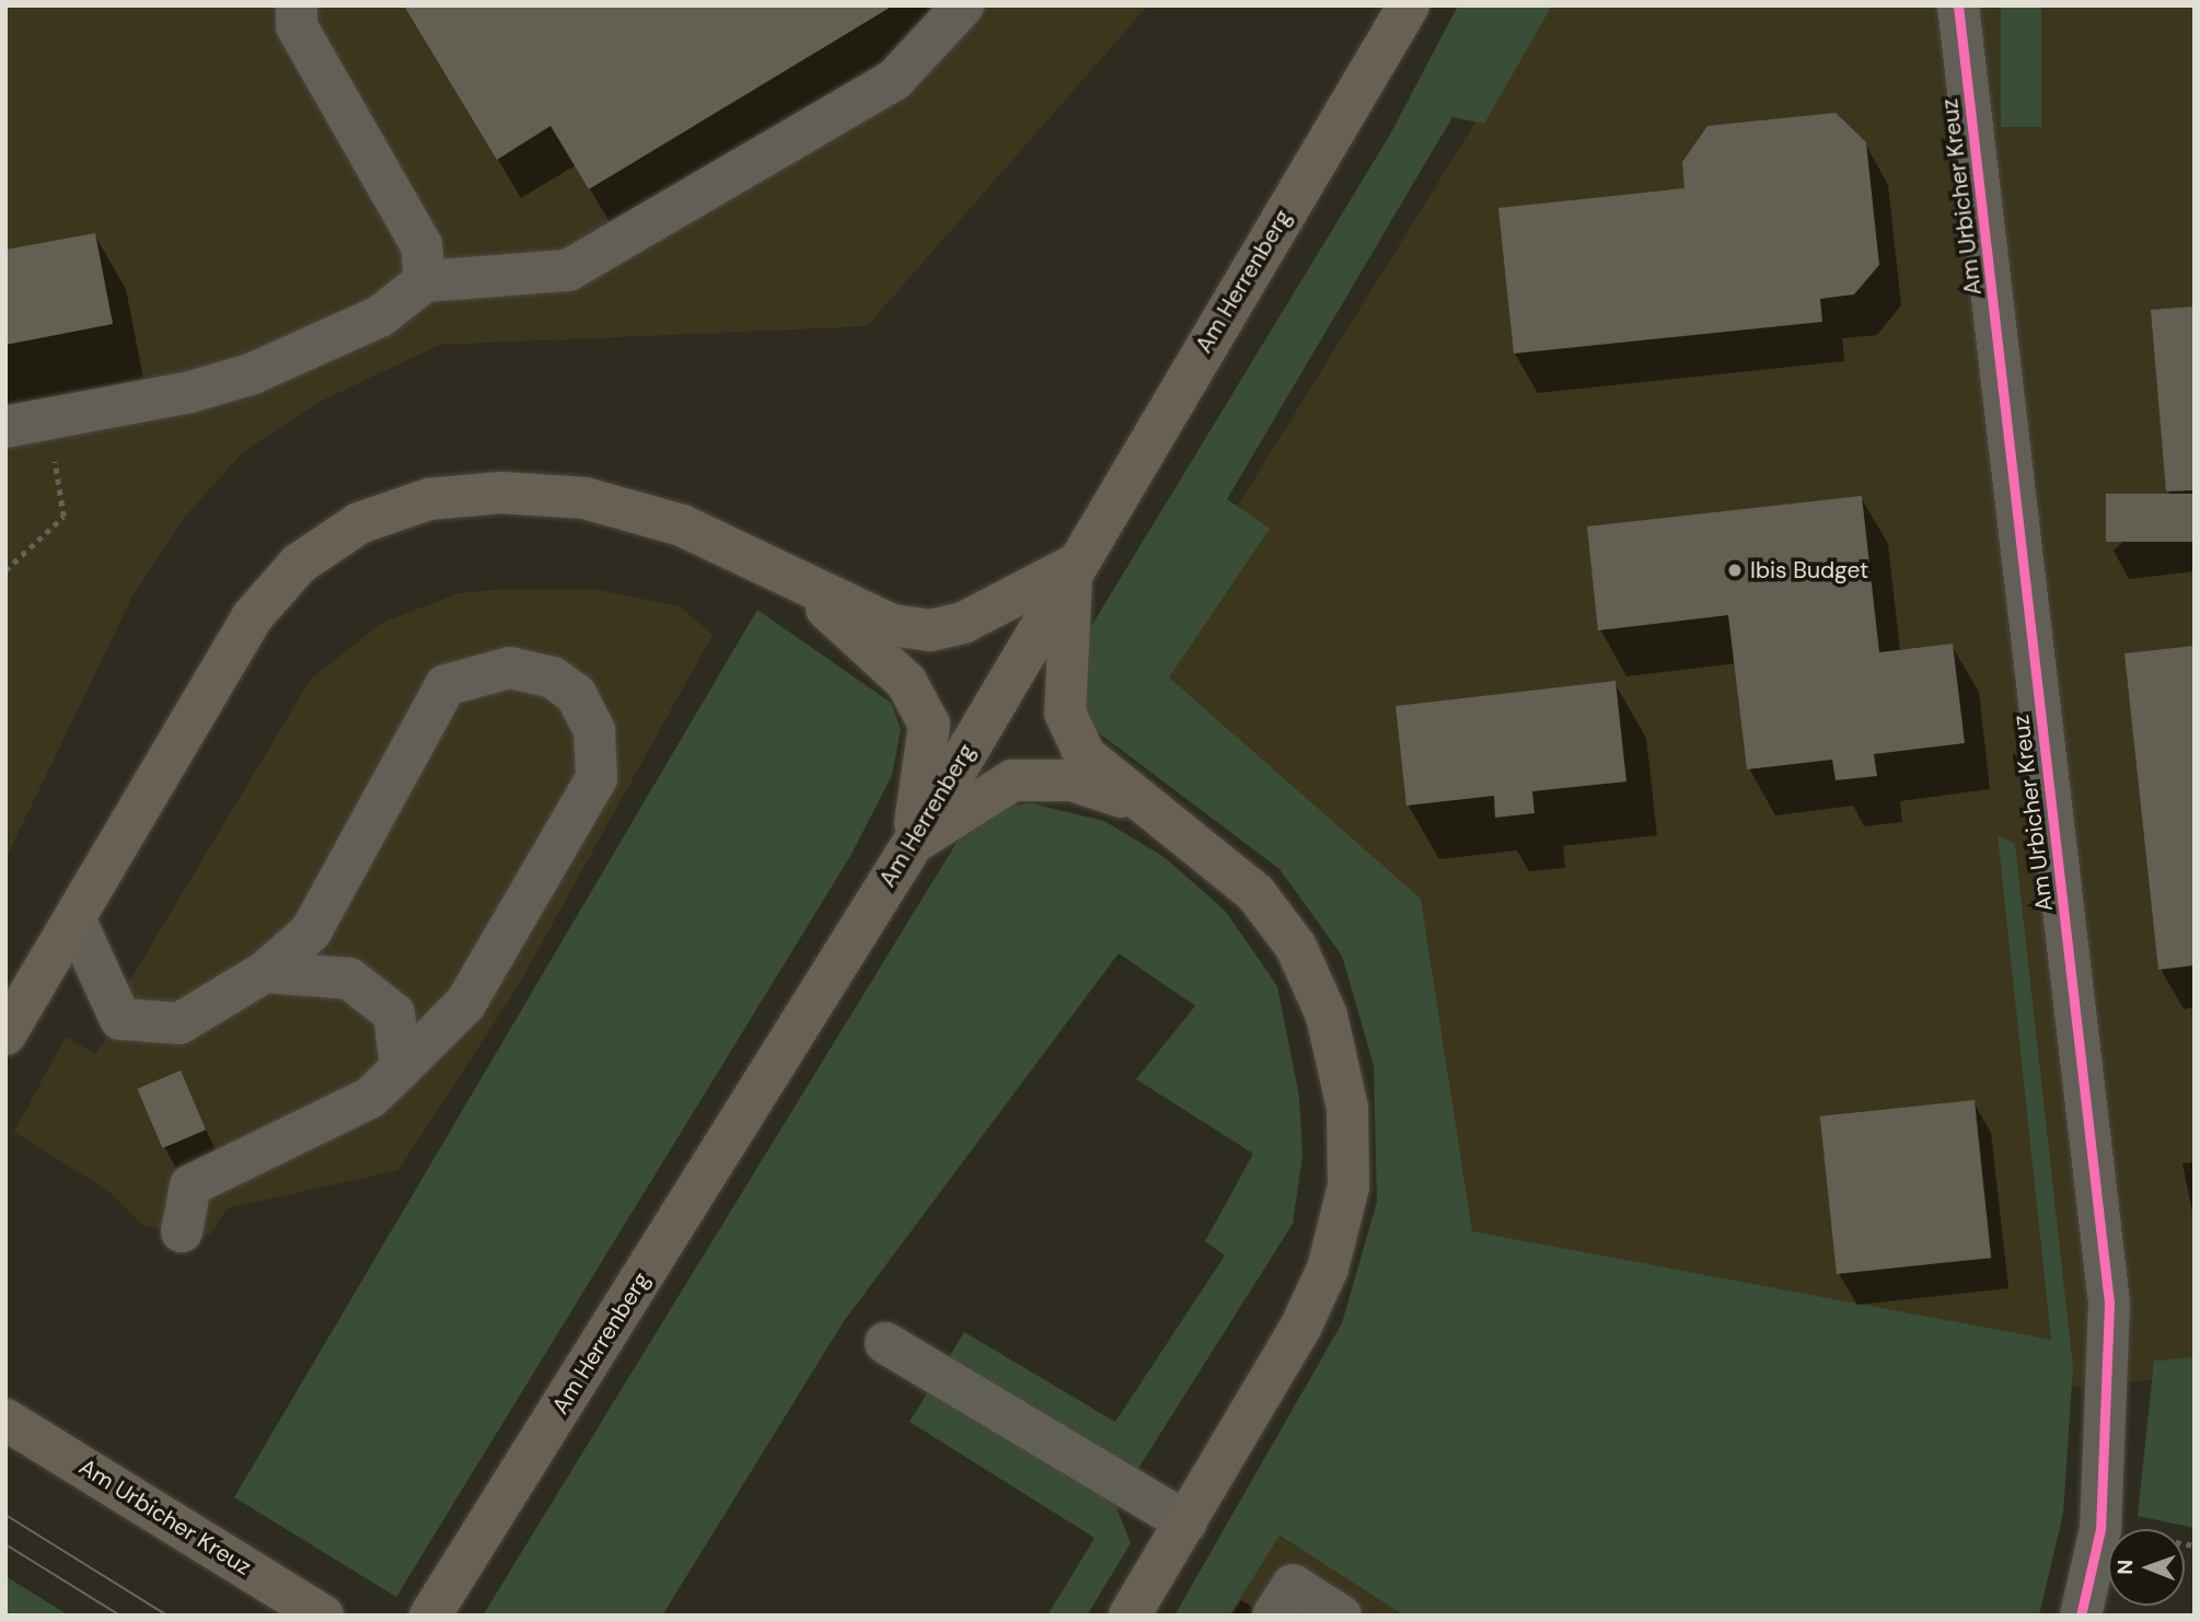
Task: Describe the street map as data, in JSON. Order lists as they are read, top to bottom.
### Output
{
  "streets": {
    "main road": ["Am Urbicher Kreuz", "Am Herrenberg"]
  },
  "places": ["Ibis Budget"],
  "north": "left"
}
